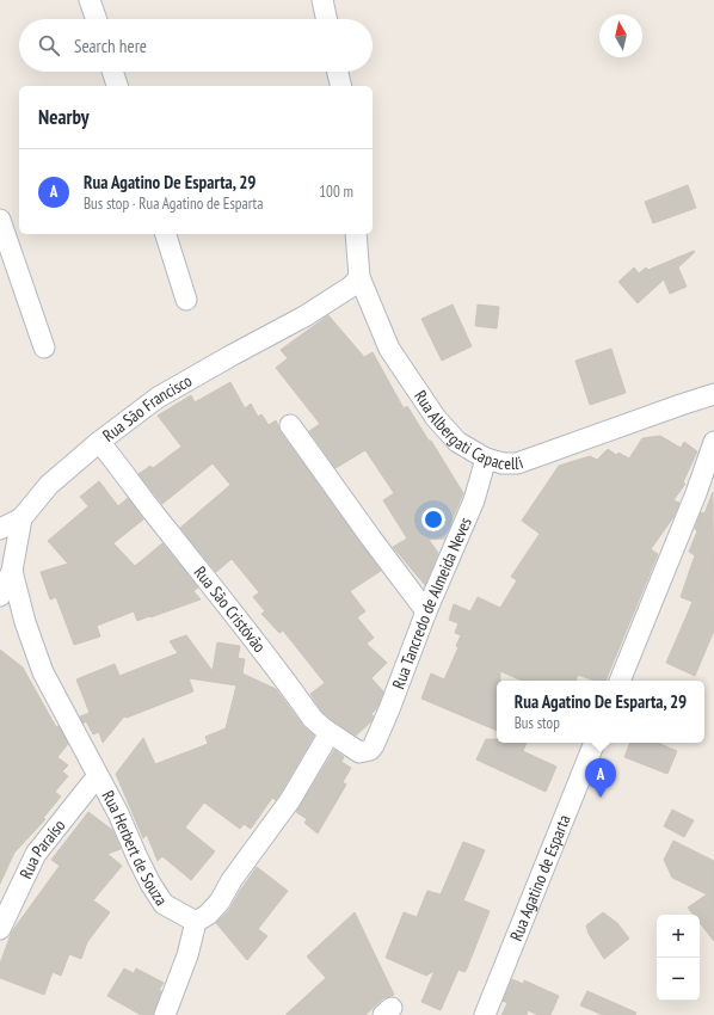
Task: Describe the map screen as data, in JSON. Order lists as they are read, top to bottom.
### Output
{
  "streets": {
    "street": [
      "Rua São Francisco",
      "Rua Albergati Capacelli",
      "Rua Tancredo de Almeida Neves",
      "Rua São Cristóvão",
      "Rua Herbert de Souza",
      "Rua Paraíso",
      "Rua Agatino de Esparta"
    ]
  },
  "crossings": [
    ["Rua São Francisco", "Rua Albergati Capacelli"],
    ["Rua São Francisco", "Rua São Cristóvão"],
    ["Rua São Francisco", "Rua Herbert de Souza"],
    ["Rua Albergati Capacelli", "Rua Tancredo de Almeida Neves"],
    ["Rua Tancredo de Almeida Neves", "Rua São Cristóvão"],
    ["Rua Herbert de Souza", "Rua Paraíso"]
  ],
  "north": "top",
  "page": {
    "search": "Search here",
    "heading": "Nearby",
    "list": [
      {
        "mark": "A",
        "name": "Rua Agatino De Esparta, 29",
        "note": "Bus stop · Rua Agatino de Esparta",
        "value": "100 m"
      }
    ],
    "popup": ["Rua Agatino De Esparta, 29", "Bus stop"],
    "pins": "A",
    "map_buttons": ["+", "−"]
  }
}
